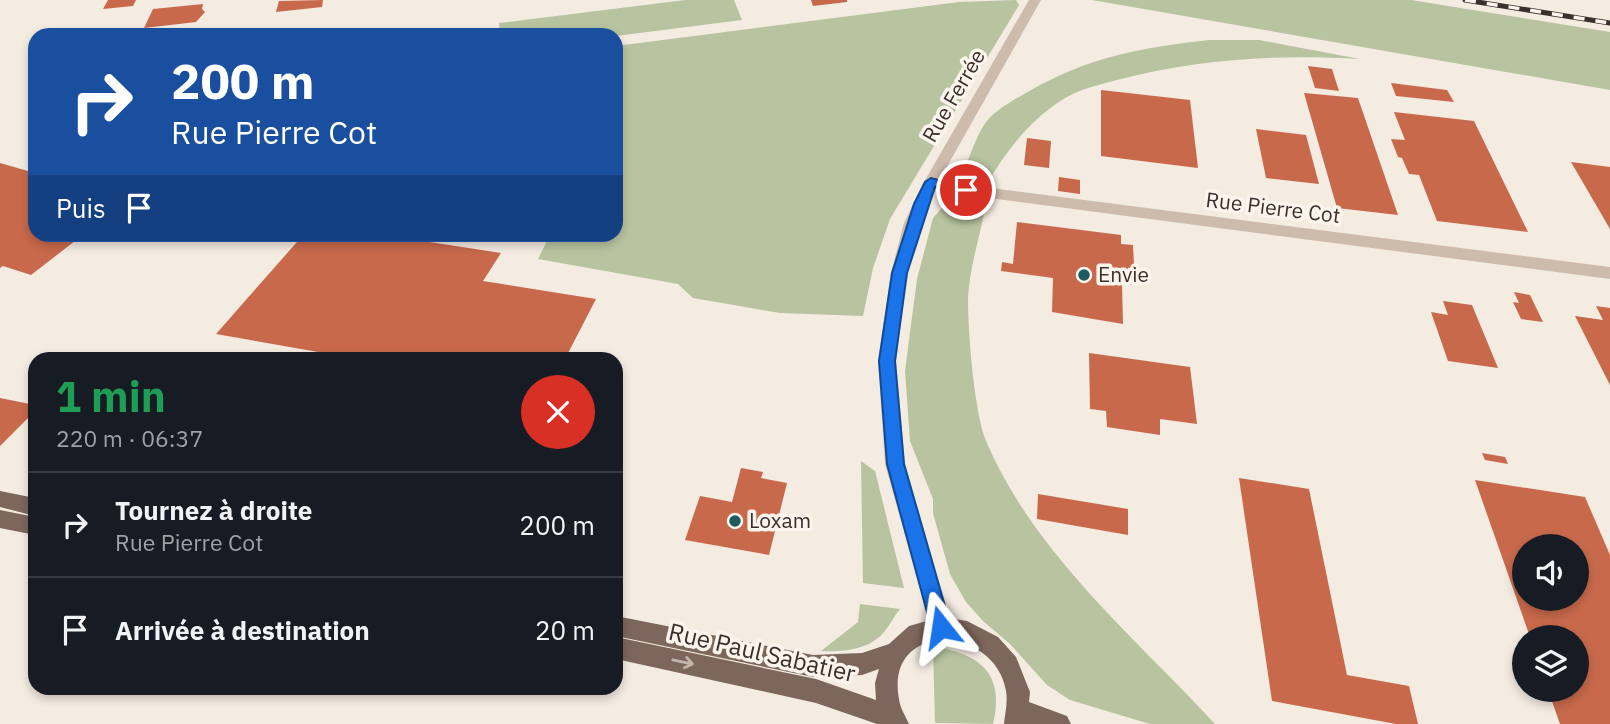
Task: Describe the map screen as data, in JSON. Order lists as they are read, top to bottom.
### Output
{
  "streets": {
    "main road": ["Rue Paul Sabatier"],
    "street": ["Rue Ferrée", "Rue Pierre Cot"]
  },
  "crossings": [
    ["Rue Ferrée", "Rue Pierre Cot"]
  ],
  "places": ["Envie", "Loxam"],
  "page": {
    "turn": ["200 m", "Rue Pierre Cot"],
    "then": "Puis",
    "heading": ["1 min", "220 m · 06:37"],
    "list": [
      {
        "name": "Tournez à droite",
        "note": "Rue Pierre Cot",
        "value": "200 m"
      },
      {
        "name": "Arrivée à destination",
        "value": "20 m"
      }
    ]
  }
}
